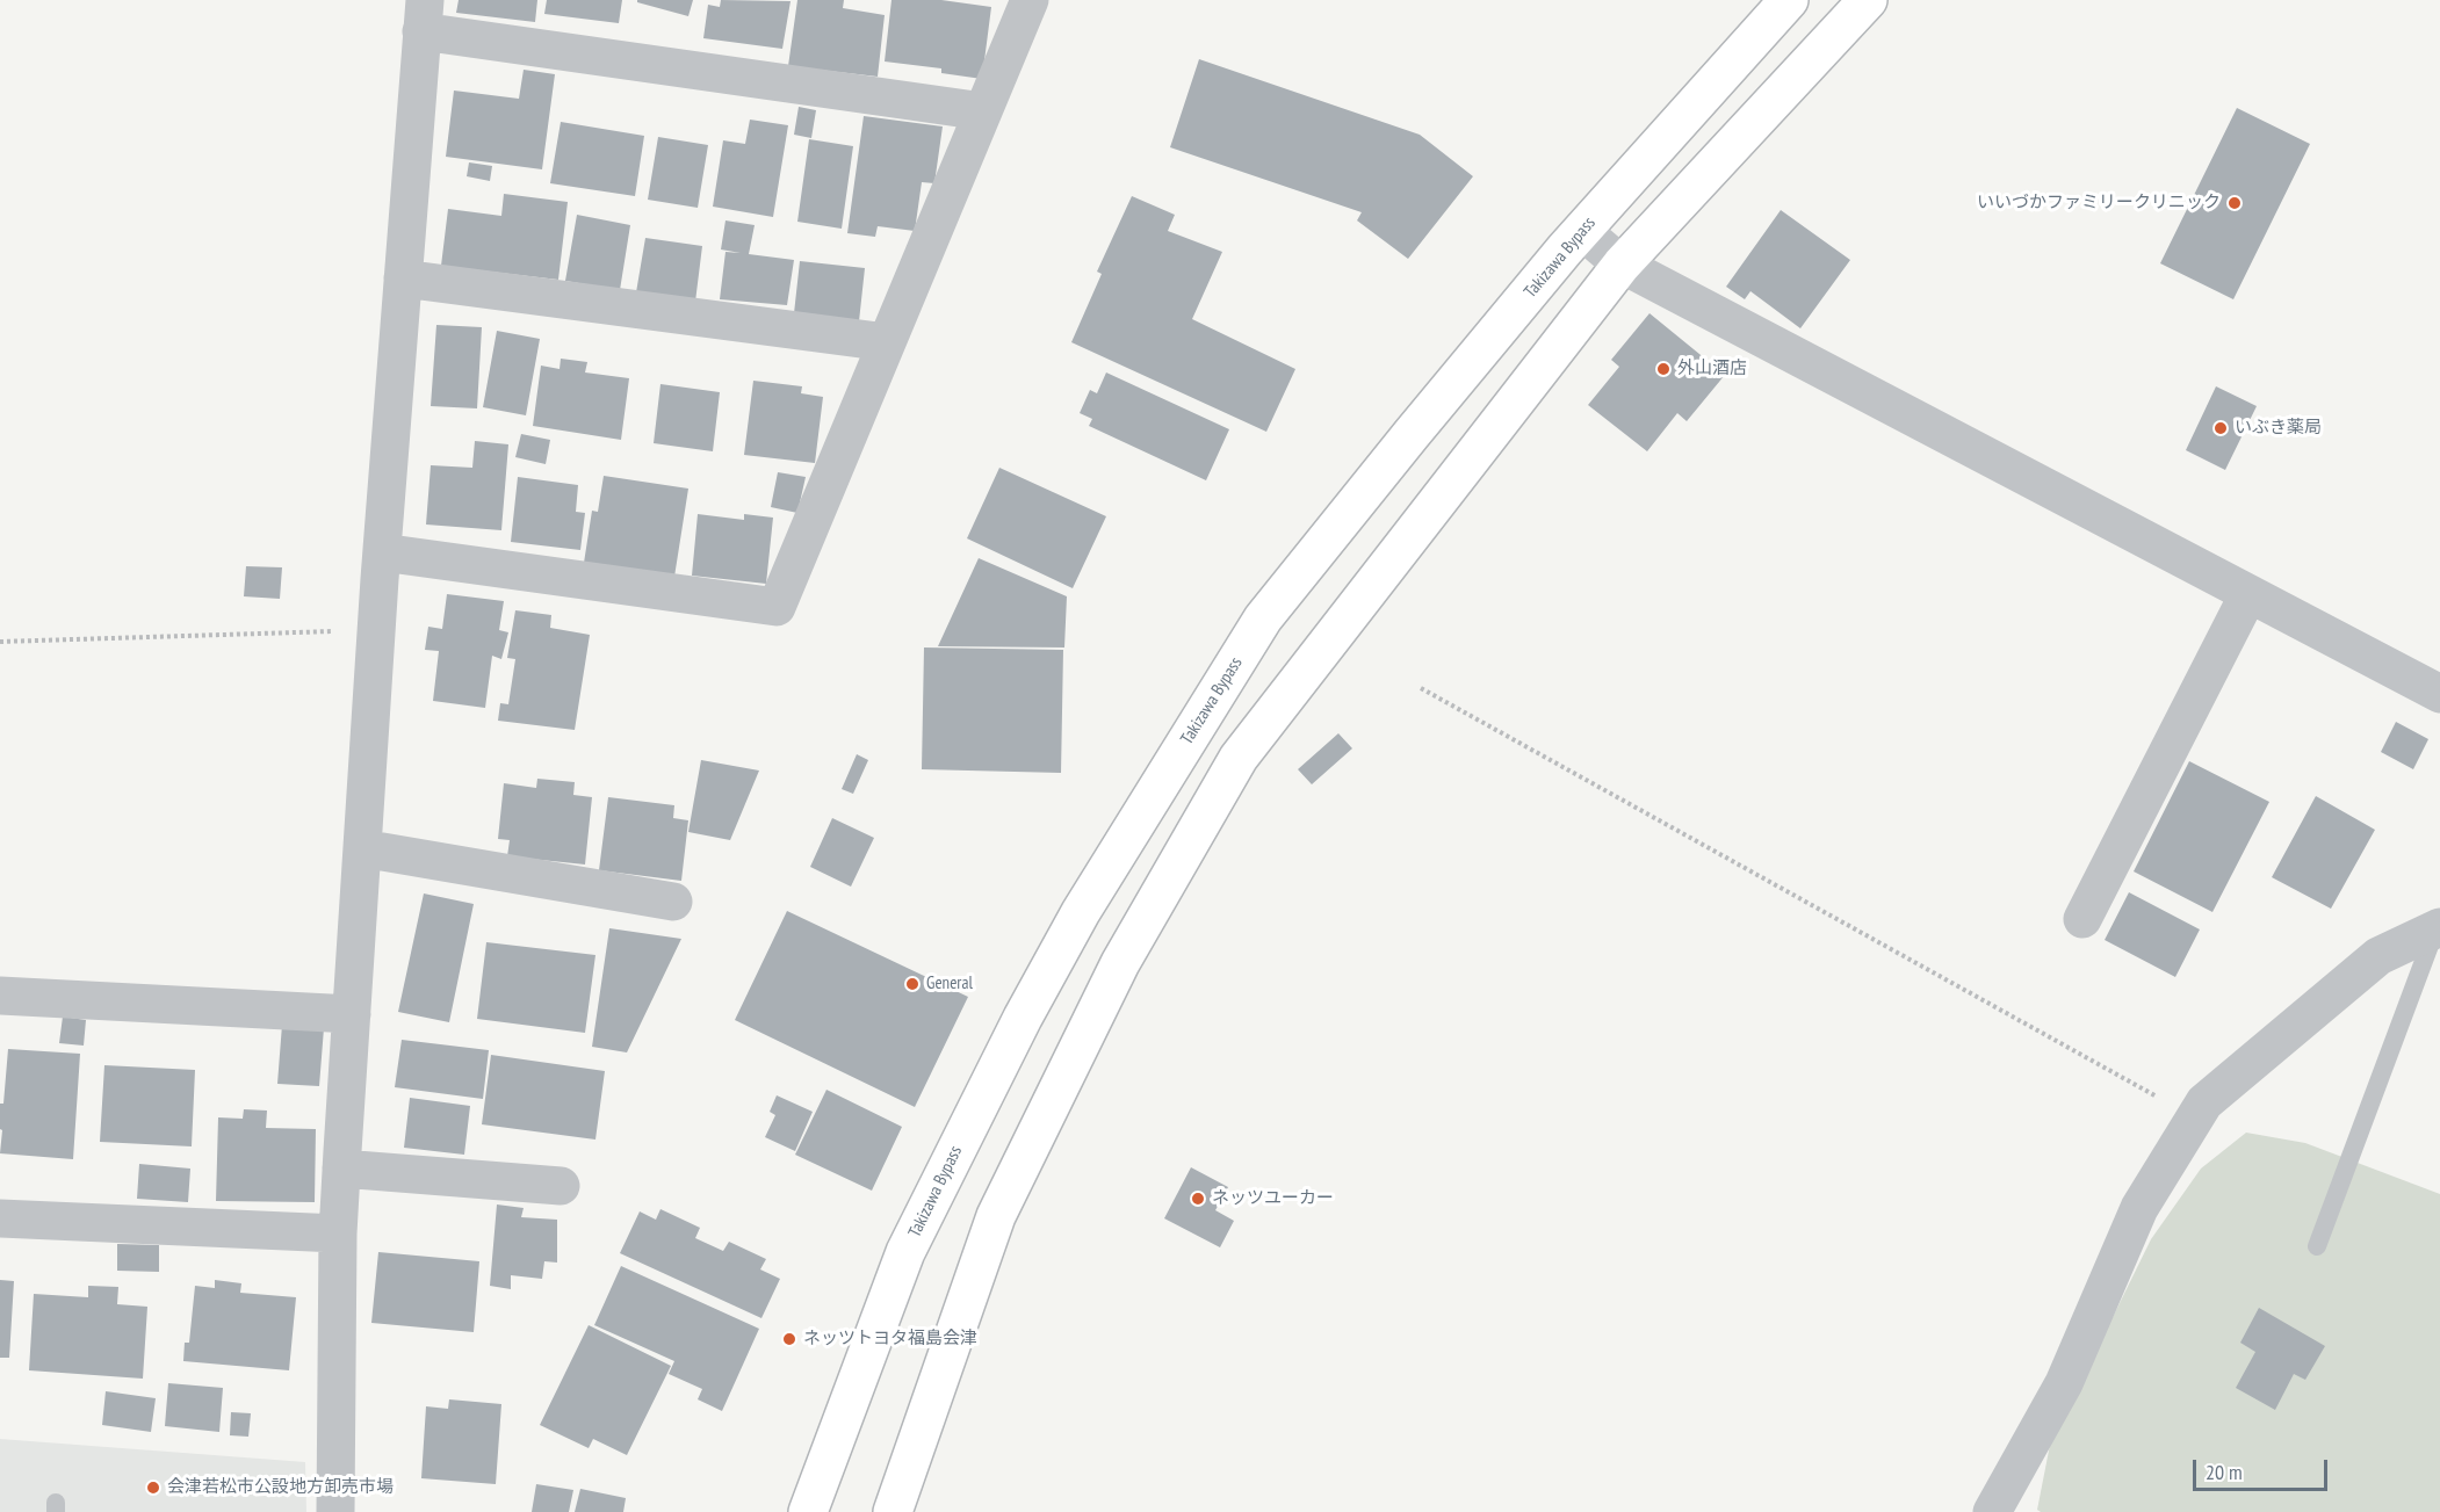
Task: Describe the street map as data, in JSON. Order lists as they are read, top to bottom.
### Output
{
  "streets": {
    "highway": ["Takizawa Bypass"]
  },
  "places": [
    "いいづかファミリークリニック",
    "外山酒店",
    "いぶき薬局",
    "General",
    "ネッツユーカー",
    "ネッツトヨタ福島会津",
    "会津若松市公設地方卸売市場"
  ],
  "scale_bar": "20 m"
}
